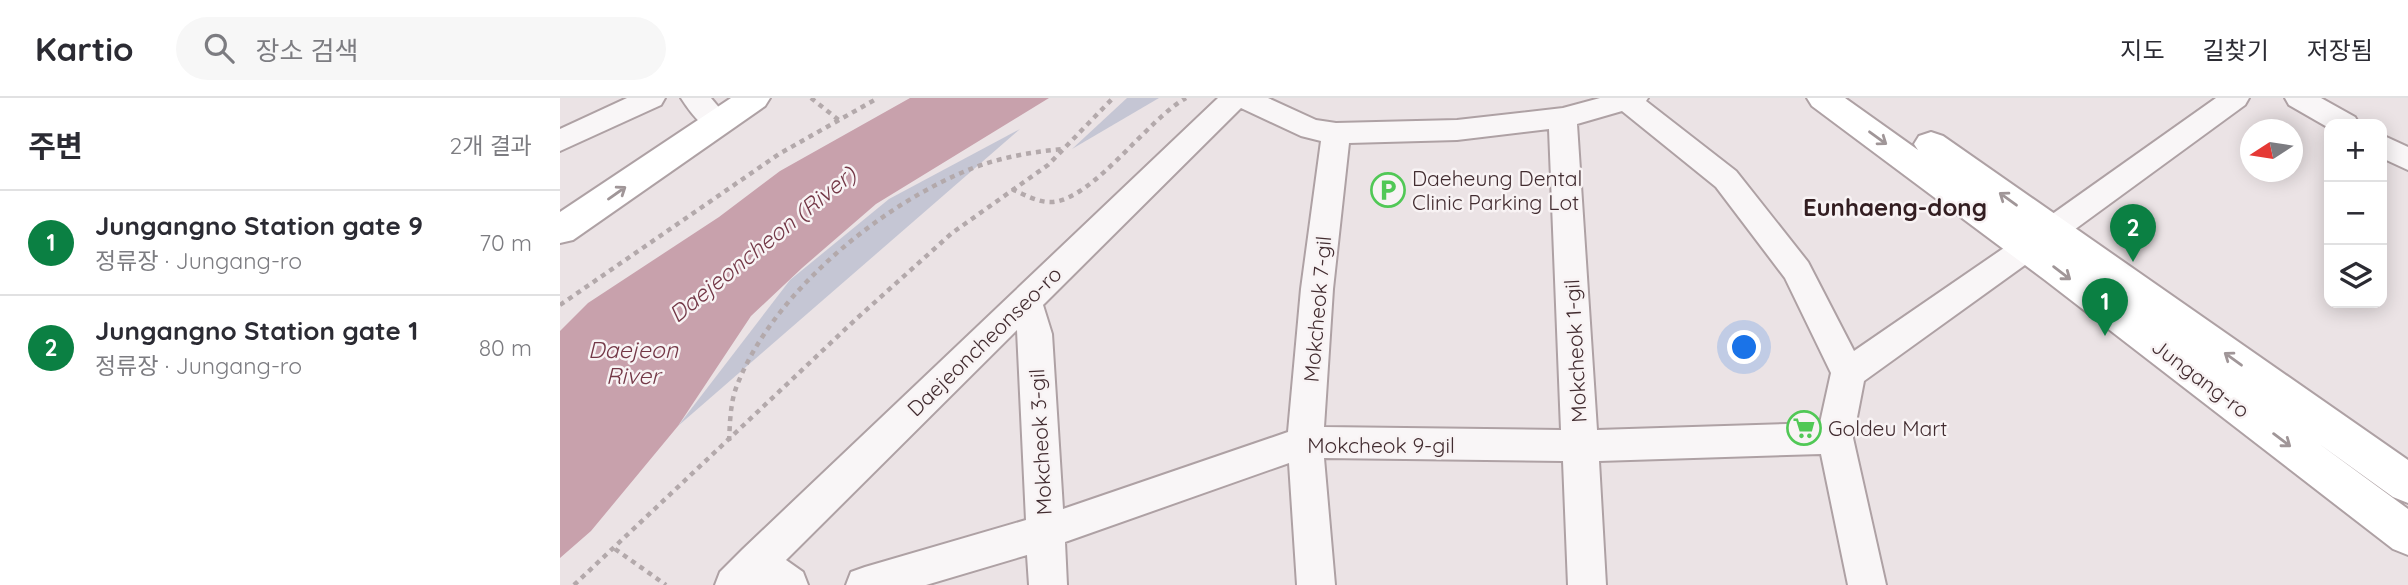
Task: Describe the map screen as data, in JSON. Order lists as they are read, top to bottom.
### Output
{
  "streets": {
    "main road": ["Jungang-ro"],
    "street": [
      "Mokcheok 7-gil",
      "Daejeoncheonseo-ro",
      "Mokcheok 1-gil",
      "Mokcheok 3-gil",
      "Mokcheok 9-gil"
    ]
  },
  "crossings": [
    ["Mokcheok 7-gil", "Mokcheok 9-gil"],
    ["Daejeoncheonseo-ro", "Mokcheok 3-gil"],
    ["Mokcheok 1-gil", "Mokcheok 9-gil"],
    ["Mokcheok 3-gil", "Mokcheok 9-gil"]
  ],
  "districts": ["Eunhaeng-dong"],
  "water": ["Daejeoncheon (River)", "Daejeon River"],
  "places": {
    "parking": ["Daeheung Dental Clinic Parking Lot"],
    "supermarket": ["Goldeu Mart"]
  },
  "north": "left",
  "page": {
    "header": "Kartio",
    "search": "장소 검색",
    "nav": ["지도", "길찾기", "저장됨"],
    "heading": ["주변", "2개 결과"],
    "map_buttons": ["+", "−"],
    "list": [
      {
        "mark": "1",
        "name": "Jungangno Station gate 9",
        "note": "정류장 · Jungang-ro",
        "value": "70 m"
      },
      {
        "mark": "2",
        "name": "Jungangno Station gate 1",
        "note": "정류장 · Jungang-ro",
        "value": "80 m"
      }
    ],
    "pins": ["2", "1"]
  }
}
